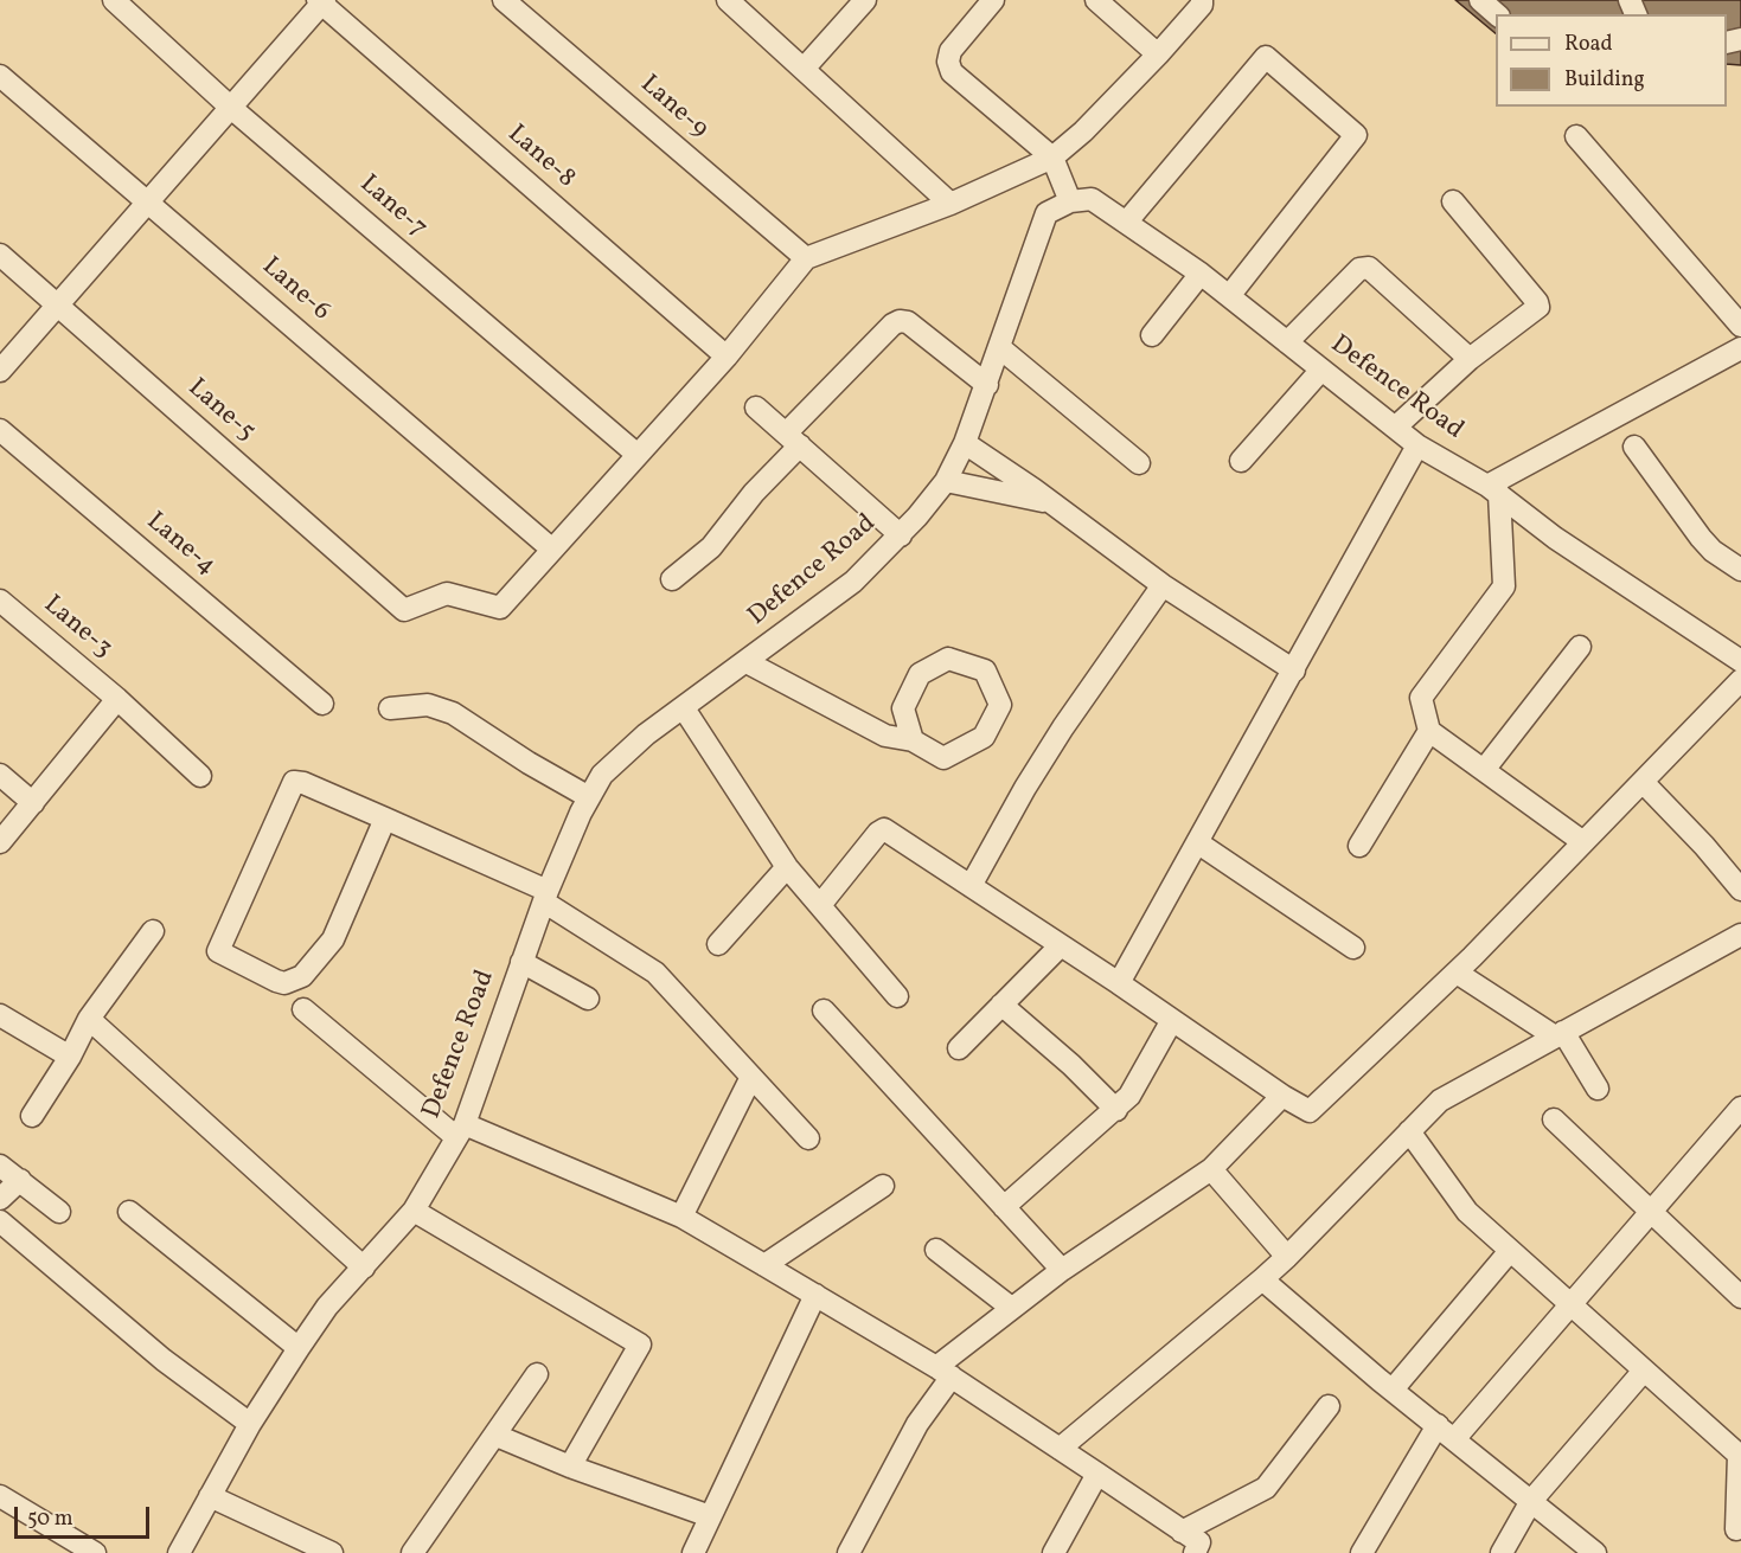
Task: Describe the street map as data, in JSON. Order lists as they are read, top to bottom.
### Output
{
  "streets": {
    "street": [
      "Lane-9",
      "Lane-8",
      "Lane-7",
      "Lane-6",
      "Defence Road",
      "Lane-5",
      "Lane-4",
      "Lane-3"
    ]
  },
  "crossings": [
    ["Lane-6", "Lane-5"]
  ],
  "legend": ["Road", "Building"],
  "scale_bar": "50 m"
}
